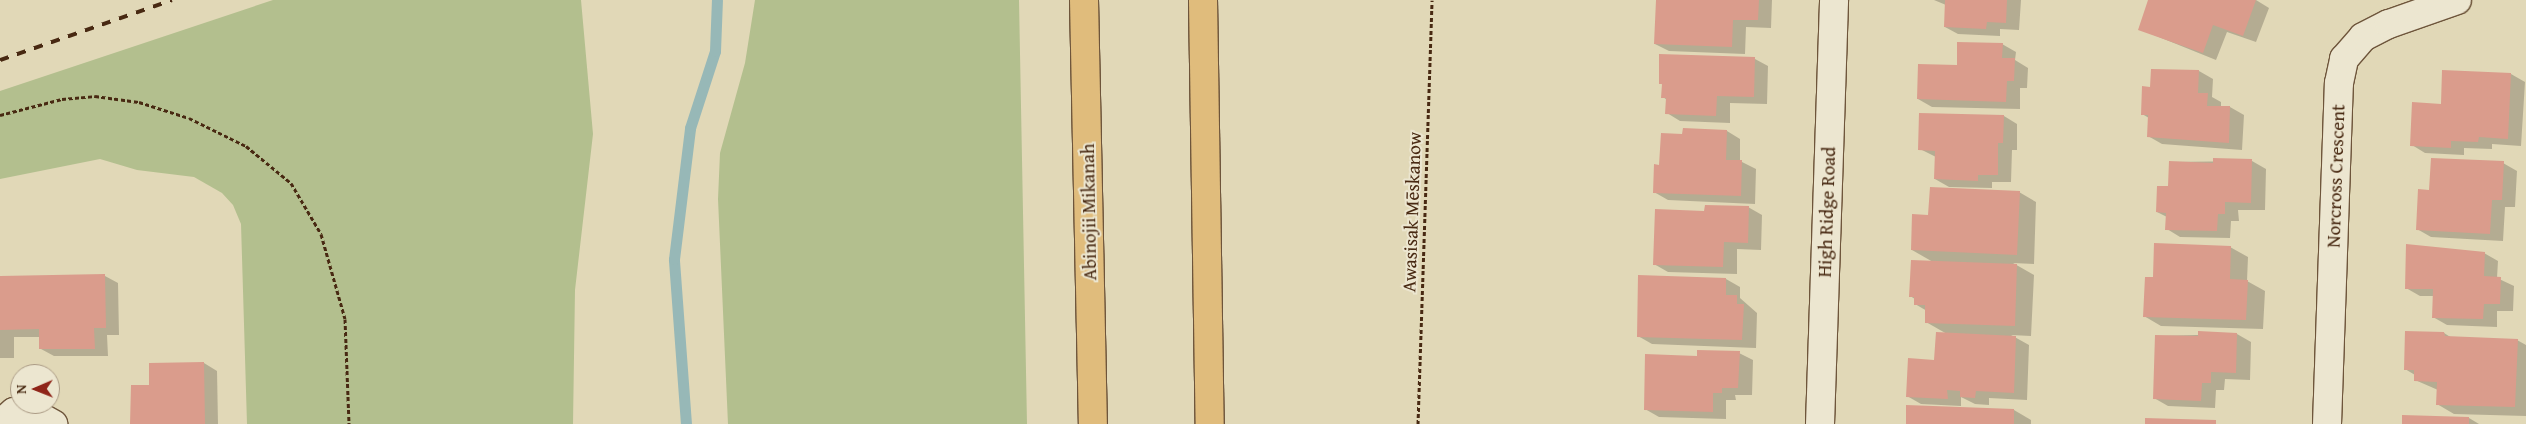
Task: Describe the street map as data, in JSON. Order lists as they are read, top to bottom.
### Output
{
  "streets": {
    "main road": ["Abinojii Mikanah"],
    "street": ["Norcross Crescent", "High Ridge Road"],
    "path": ["Awasisak Mēskanow"]
  },
  "north": "left"
}
